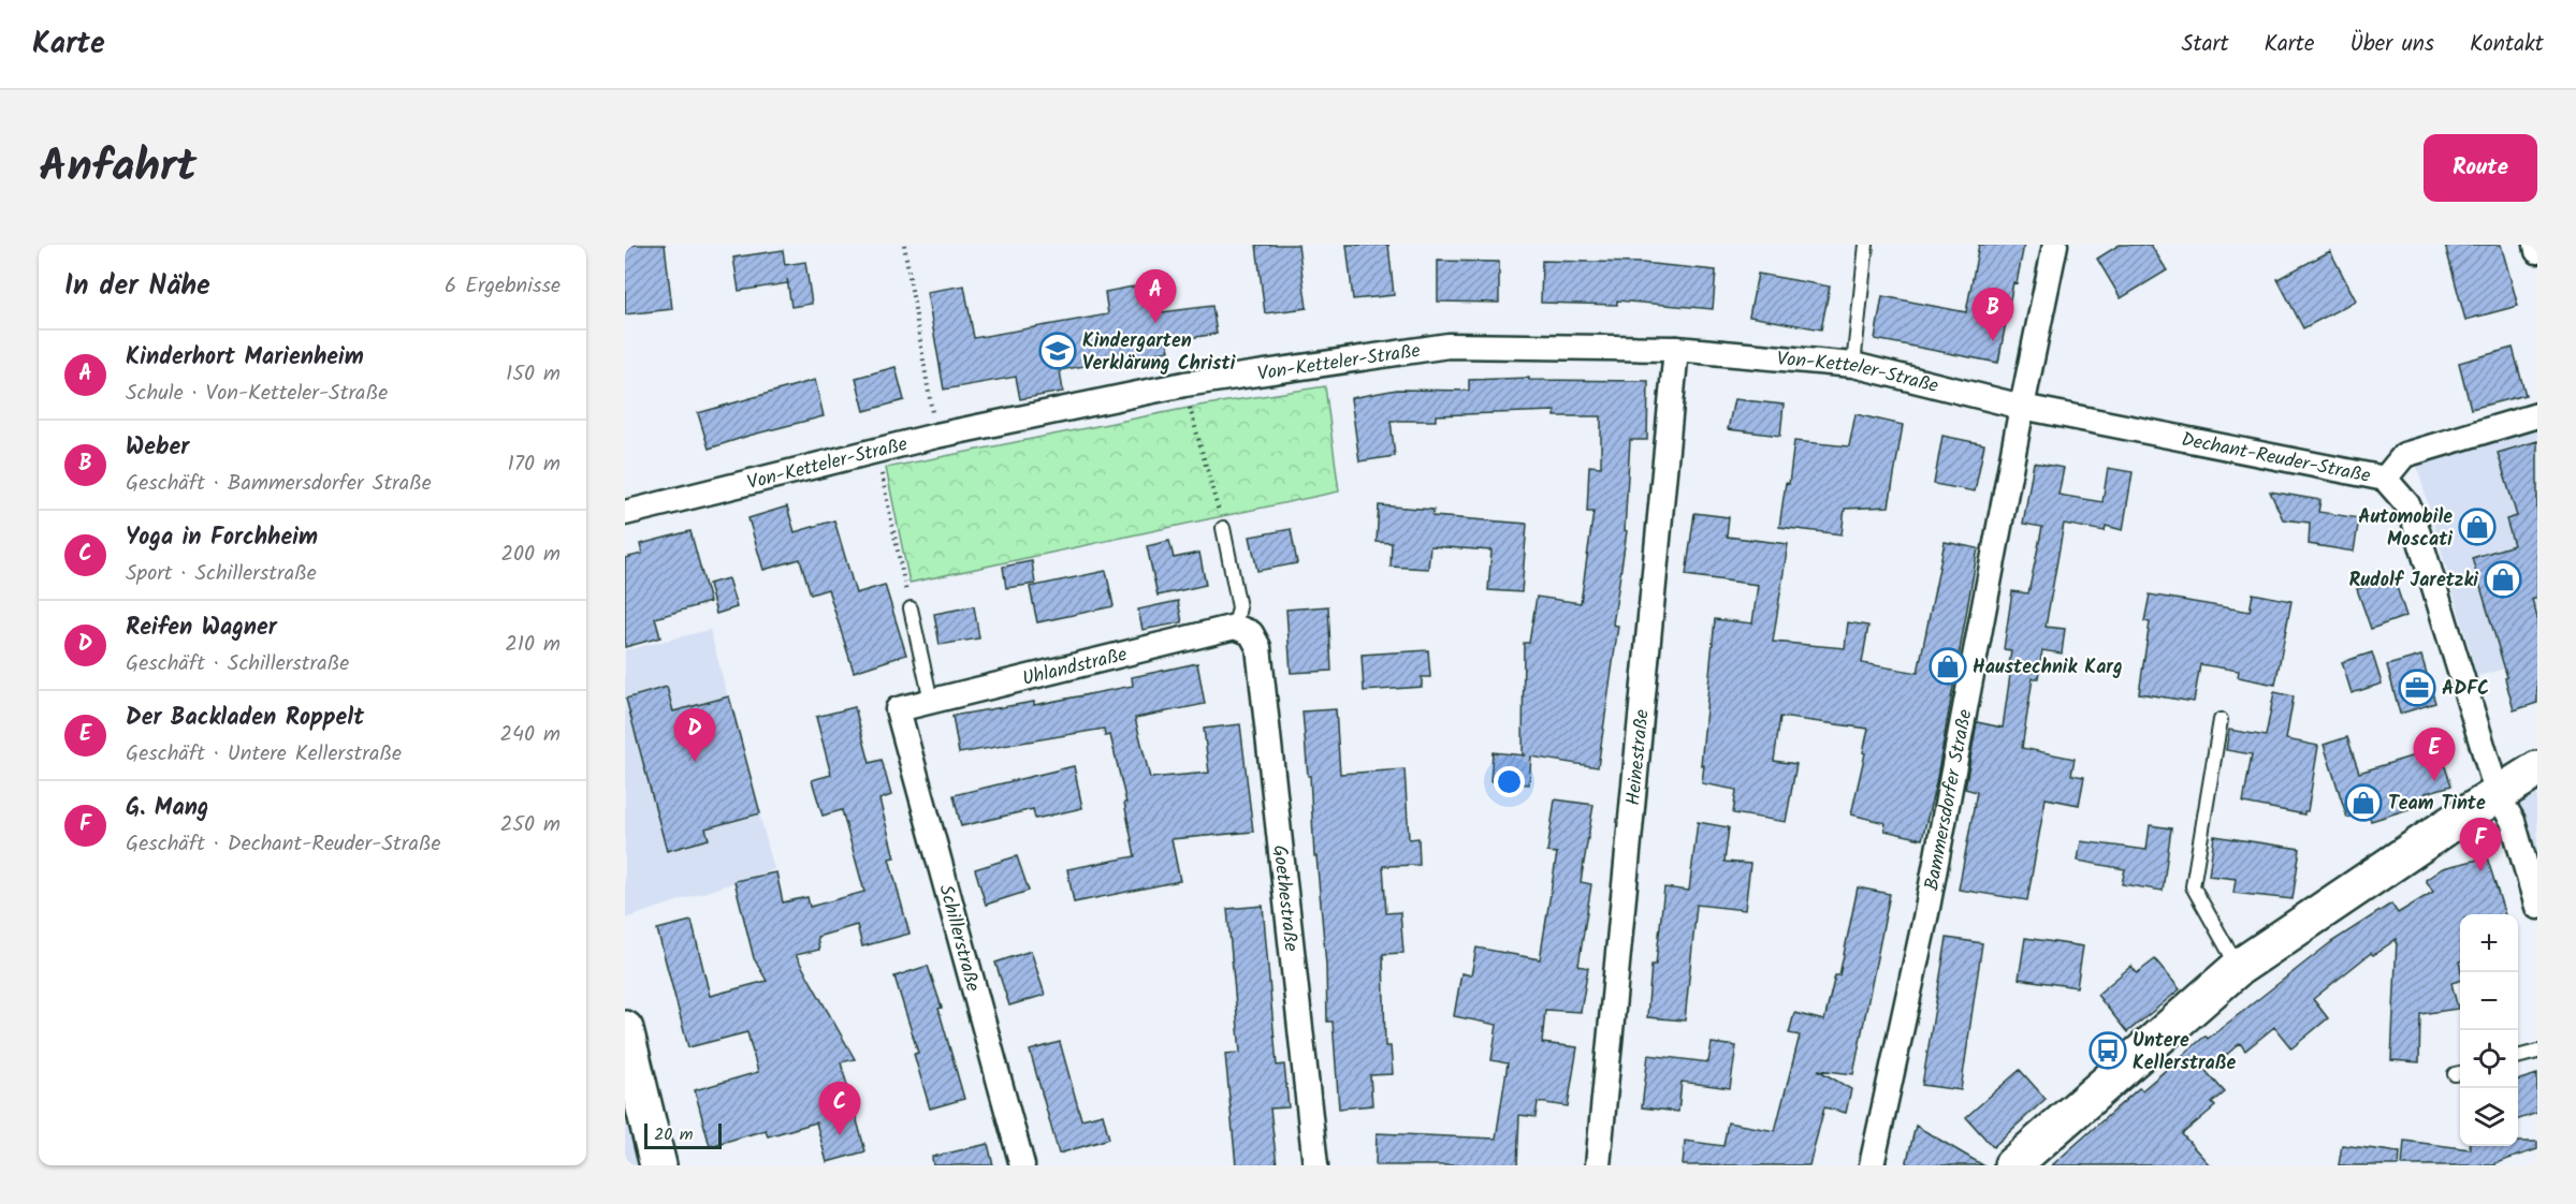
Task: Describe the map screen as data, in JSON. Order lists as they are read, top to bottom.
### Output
{
  "streets": {
    "street": [
      "Von-Ketteler-Straße",
      "Dechant-Reuder-Straße",
      "Uhlandstraße",
      "Heinestraße",
      "Bammersdorfer Straße",
      "Goethestraße",
      "Schillerstraße"
    ]
  },
  "crossings": [
    ["Von-Ketteler-Straße", "Dechant-Reuder-Straße"],
    ["Von-Ketteler-Straße", "Heinestraße"],
    ["Von-Ketteler-Straße", "Bammersdorfer Straße"],
    ["Dechant-Reuder-Straße", "Bammersdorfer Straße"],
    ["Uhlandstraße", "Goethestraße"],
    ["Uhlandstraße", "Schillerstraße"]
  ],
  "places": {
    "school or university": ["Kindergarten Verklärung Christi"],
    "shop": [
      "Automobile Moscati",
      "Rudolf Jaretzki",
      "Haustechnik Karg",
      "Team Tinte"
    ],
    "office": ["ADFC"],
    "bus stop": ["Untere Kellerstraße"]
  },
  "scale_bar": "20 m",
  "page": {
    "header": "Karte",
    "nav": [
      "Start",
      "Karte",
      "Über uns",
      "Kontakt"
    ],
    "title": "Anfahrt",
    "buttons": "Route",
    "heading": ["In der Nähe", "6 Ergebnisse"],
    "pins": [
      "A",
      "B",
      "D",
      "E",
      "F",
      "C"
    ],
    "list": [
      {
        "mark": "A",
        "name": "Kinderhort Marienheim",
        "note": "Schule · Von-Ketteler-Straße",
        "value": "150 m"
      },
      {
        "mark": "B",
        "name": "Weber",
        "note": "Geschäft · Bammersdorfer Straße",
        "value": "170 m"
      },
      {
        "mark": "C",
        "name": "Yoga in Forchheim",
        "note": "Sport · Schillerstraße",
        "value": "200 m"
      },
      {
        "mark": "D",
        "name": "Reifen Wagner",
        "note": "Geschäft · Schillerstraße",
        "value": "210 m"
      },
      {
        "mark": "E",
        "name": "Der Backladen Roppelt",
        "note": "Geschäft · Untere Kellerstraße",
        "value": "240 m"
      },
      {
        "mark": "F",
        "name": "G. Mang",
        "note": "Geschäft · Dechant-Reuder-Straße",
        "value": "250 m"
      }
    ],
    "map_buttons": ["+", "−"],
    "scale": "20 m"
  }
}
